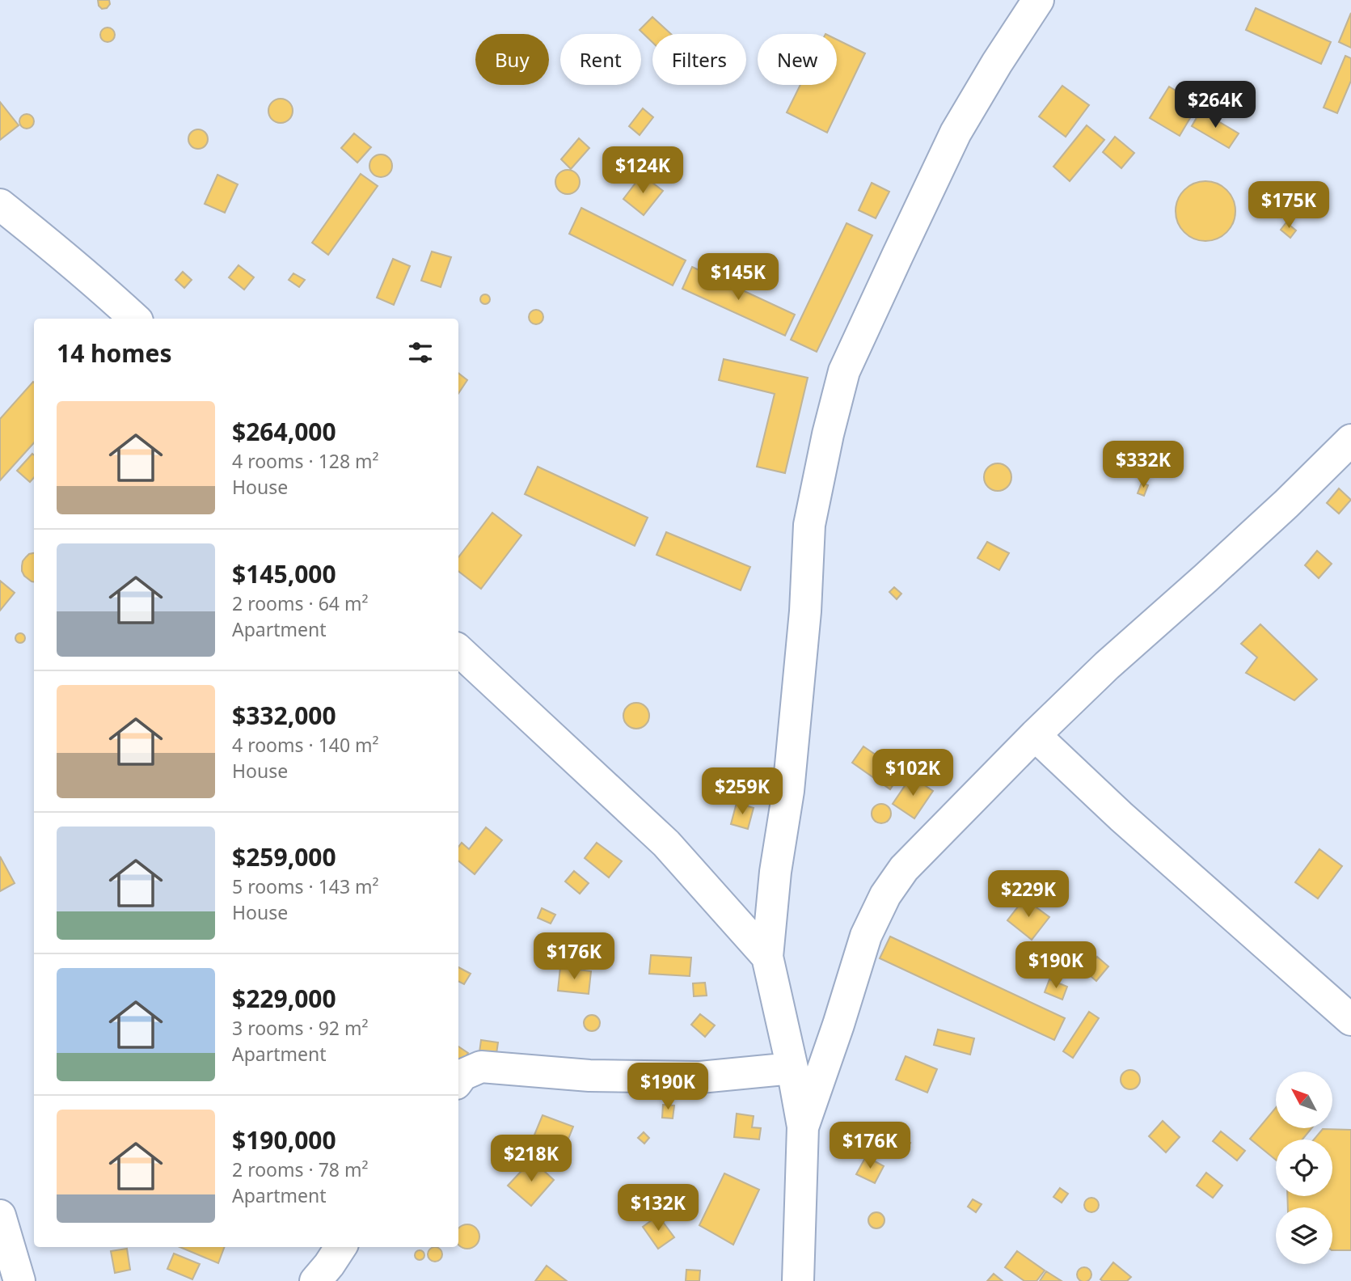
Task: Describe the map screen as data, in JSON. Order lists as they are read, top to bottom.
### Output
{
  "north": "top left",
  "page": {
    "chip": [
      "Buy",
      "Rent",
      "Filters",
      "New"
    ],
    "price": [
      "$264K",
      "$124K",
      "$175K",
      "$145K",
      "$332K",
      "$102K",
      "$259K",
      "$229K",
      "$176K",
      "$190K",
      "$190K",
      "$176K",
      "$218K",
      "$132K"
    ],
    "heading": "14 homes",
    "list": [
      {
        "name": "$264,000",
        "note": "4 rooms · 128 m² · House"
      },
      {
        "name": "$145,000",
        "note": "2 rooms · 64 m² · Apartment"
      },
      {
        "name": "$332,000",
        "note": "4 rooms · 140 m² · House"
      },
      {
        "name": "$259,000",
        "note": "5 rooms · 143 m² · House"
      },
      {
        "name": "$229,000",
        "note": "3 rooms · 92 m² · Apartment"
      },
      {
        "name": "$190,000",
        "note": "2 rooms · 78 m² · Apartment"
      }
    ]
  }
}
